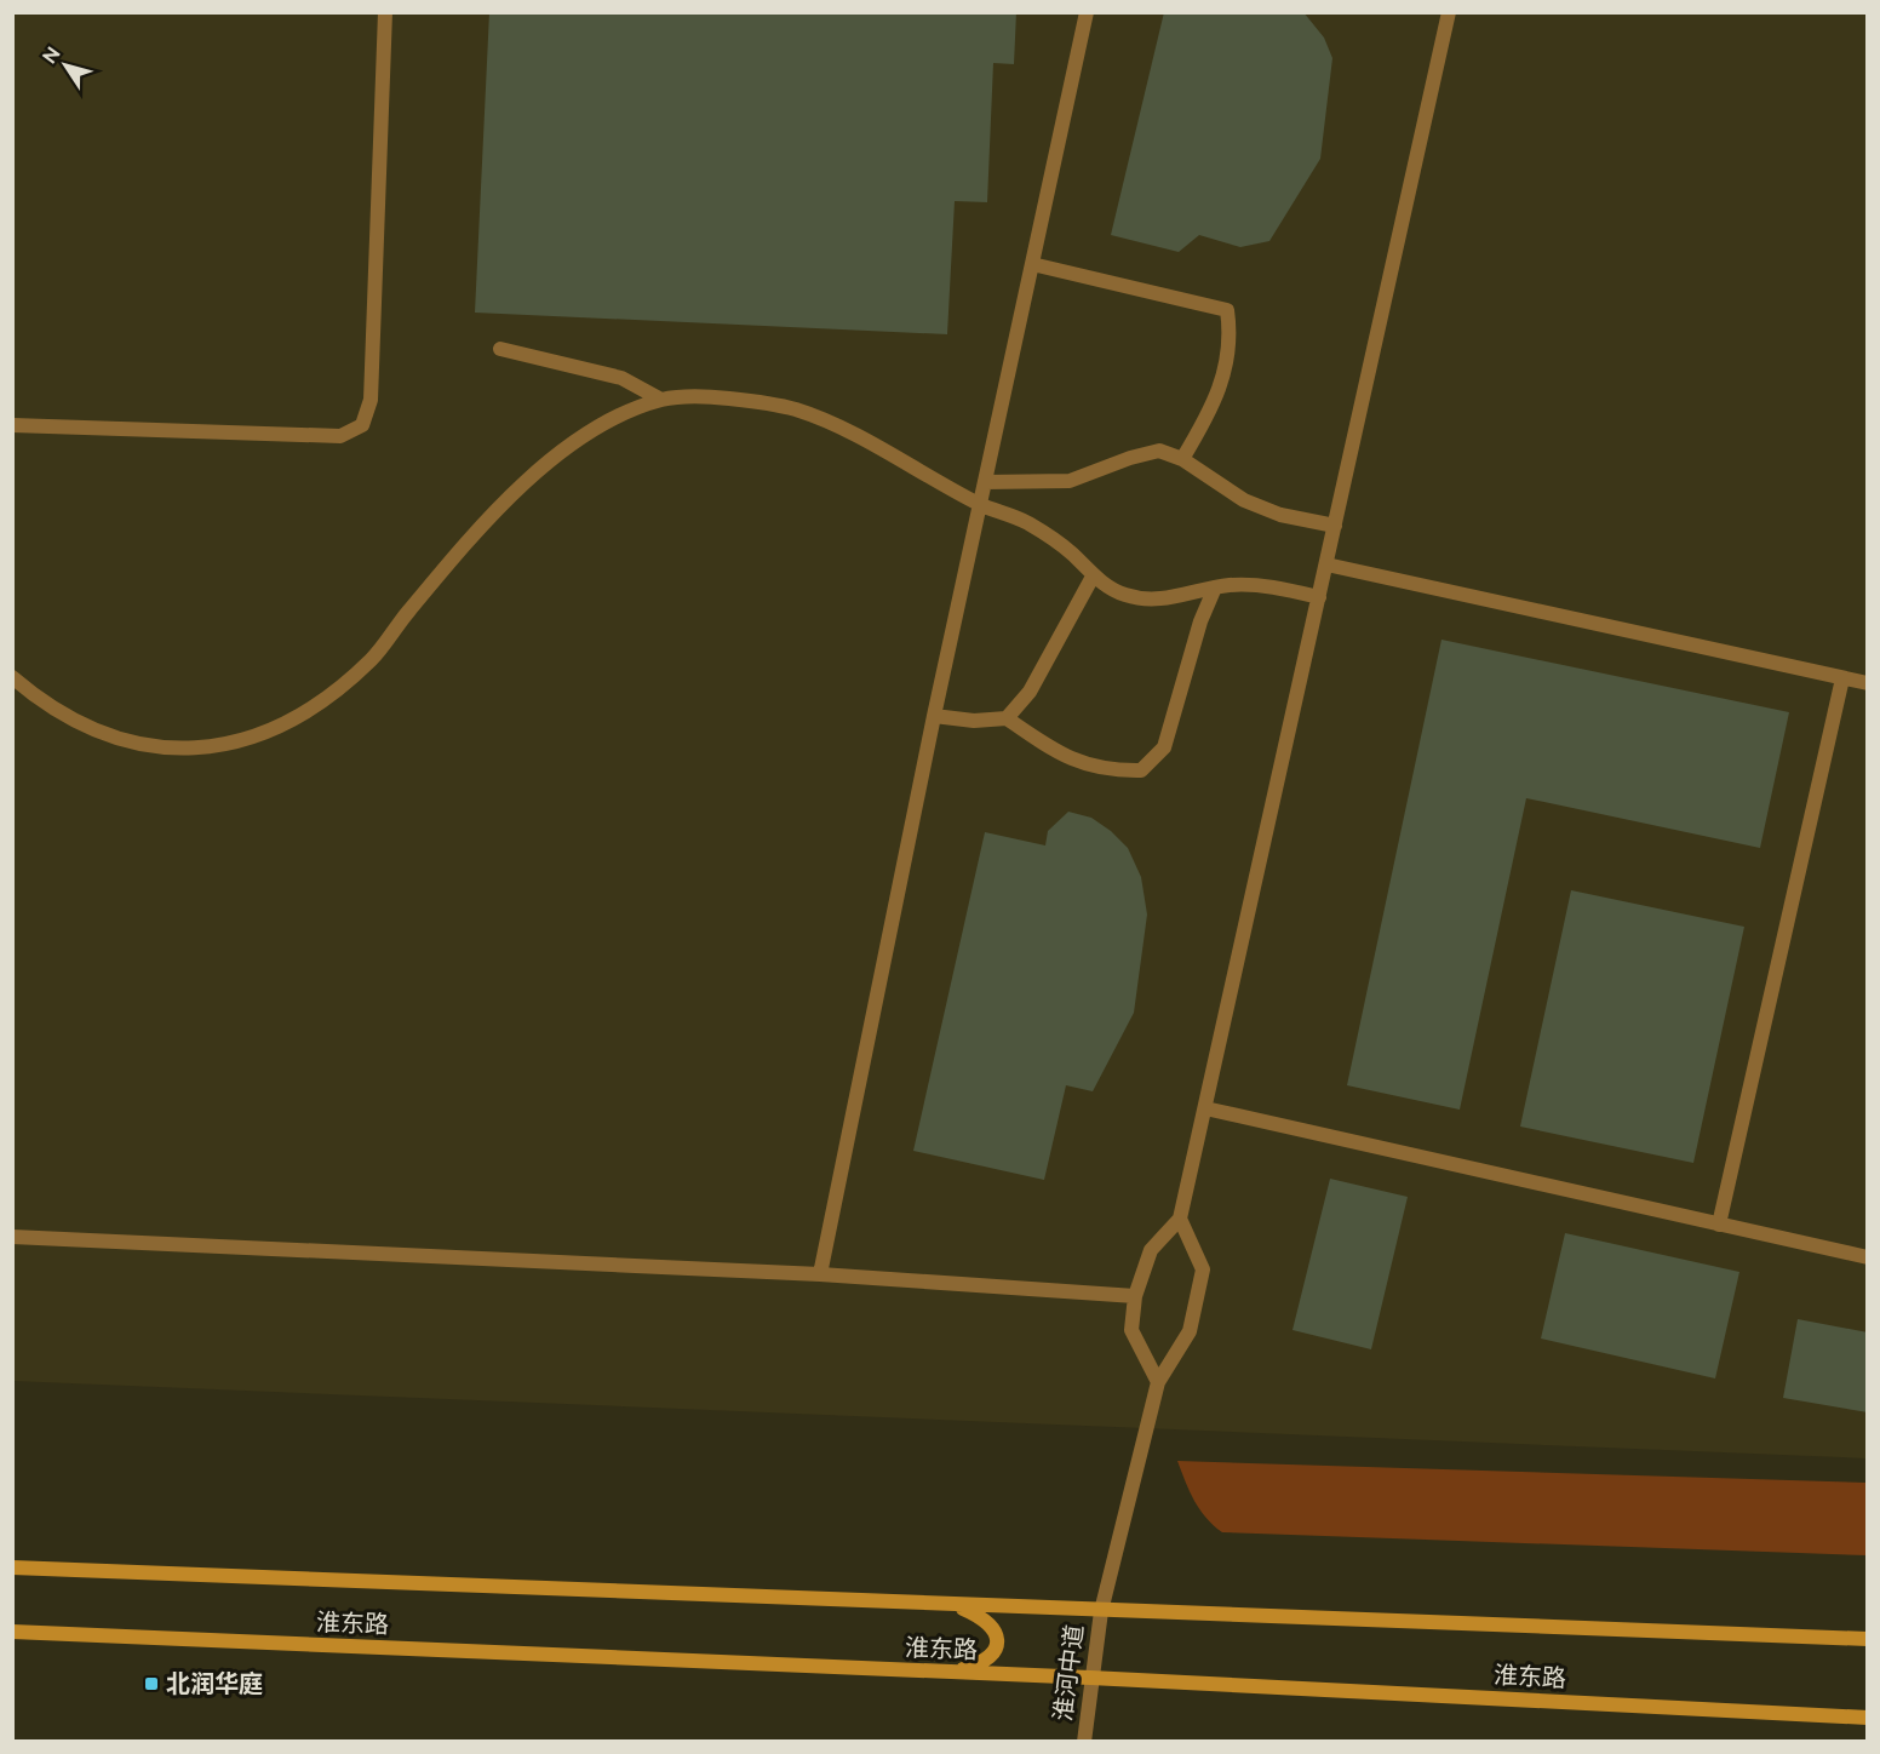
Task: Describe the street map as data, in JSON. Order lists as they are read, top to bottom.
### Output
{
  "streets": {
    "main road": ["淮东路"],
    "street": ["淮河中道"]
  },
  "crossings": [
    ["淮东路", "淮河中道"]
  ],
  "places": {
    "transit": ["北润华庭"]
  },
  "north": "top left"
}
